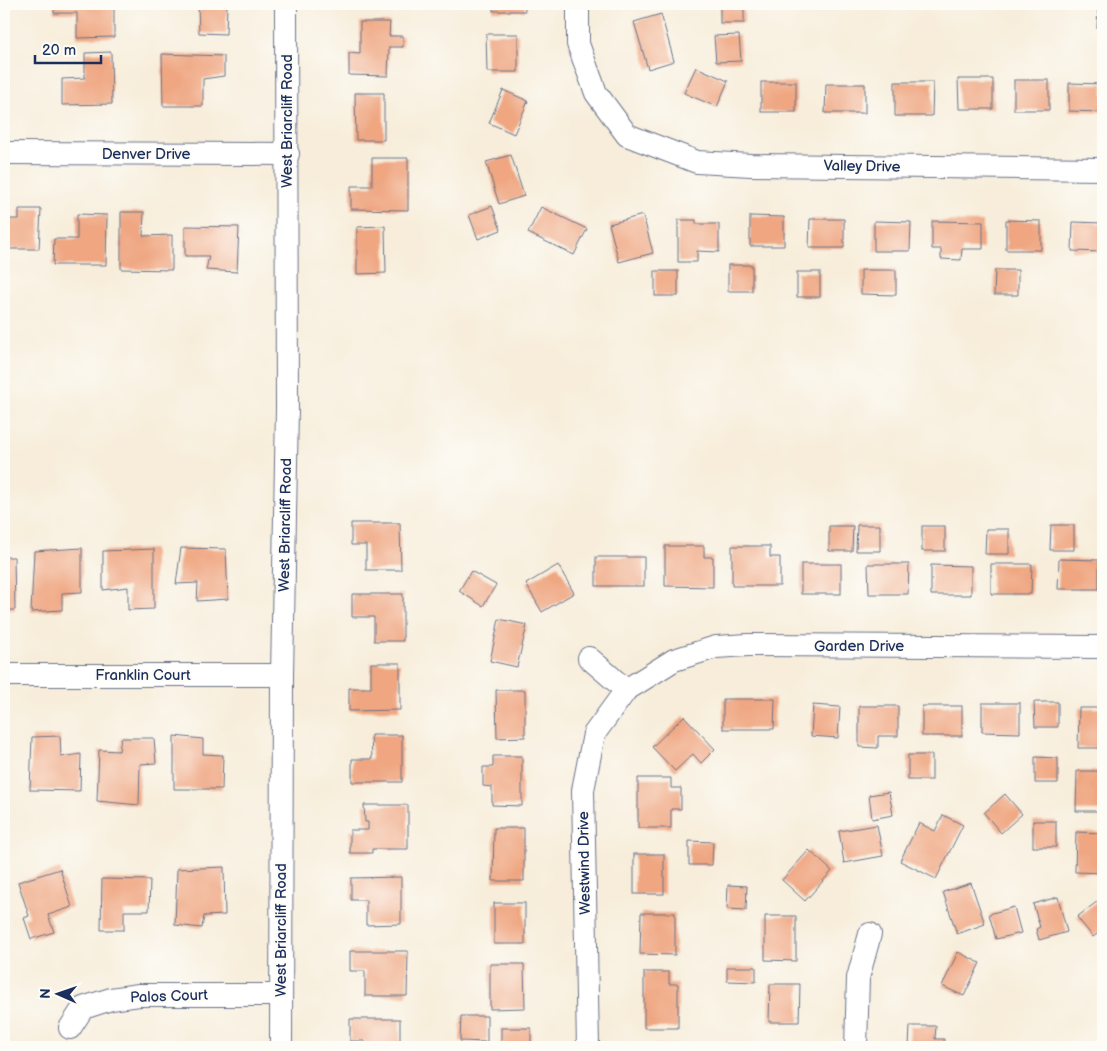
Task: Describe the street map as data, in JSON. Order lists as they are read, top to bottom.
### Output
{
  "streets": {
    "street": [
      "West Briarcliff Road",
      "Denver Drive",
      "Valley Drive",
      "Garden Drive",
      "Franklin Court",
      "Westwind Drive",
      "Palos Court"
    ]
  },
  "crossings": [
    ["West Briarcliff Road", "Denver Drive"],
    ["West Briarcliff Road", "Franklin Court"],
    ["West Briarcliff Road", "Palos Court"],
    ["Garden Drive", "Westwind Drive"]
  ],
  "scale_bar": "20 m",
  "north": "left"
}
